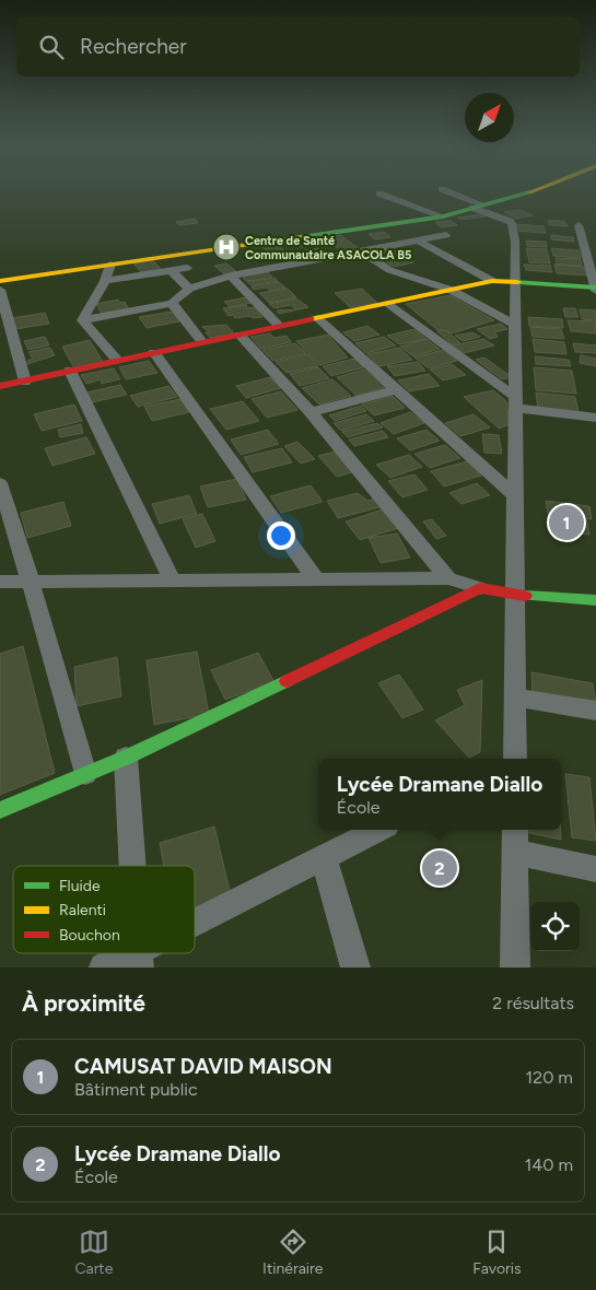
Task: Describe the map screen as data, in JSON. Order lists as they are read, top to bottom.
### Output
{
  "places": {
    "hospital": ["Centre de Santé Communautaire ASACOLA B5"]
  },
  "legend": ["Fluide", "Ralenti", "Bouchon"],
  "north": "top right",
  "page": {
    "search": "Rechercher",
    "pins": ["1", "2"],
    "popup": ["Lycée Dramane Diallo", "École"],
    "heading": ["À proximité", "2 résultats"],
    "list": [
      {
        "mark": "1",
        "name": "CAMUSAT DAVID MAISON",
        "note": "Bâtiment public",
        "value": "120 m"
      },
      {
        "mark": "2",
        "name": "Lycée Dramane Diallo",
        "note": "École",
        "value": "140 m"
      }
    ],
    "nav": ["Carte", "Itinéraire", "Favoris"]
  }
}
